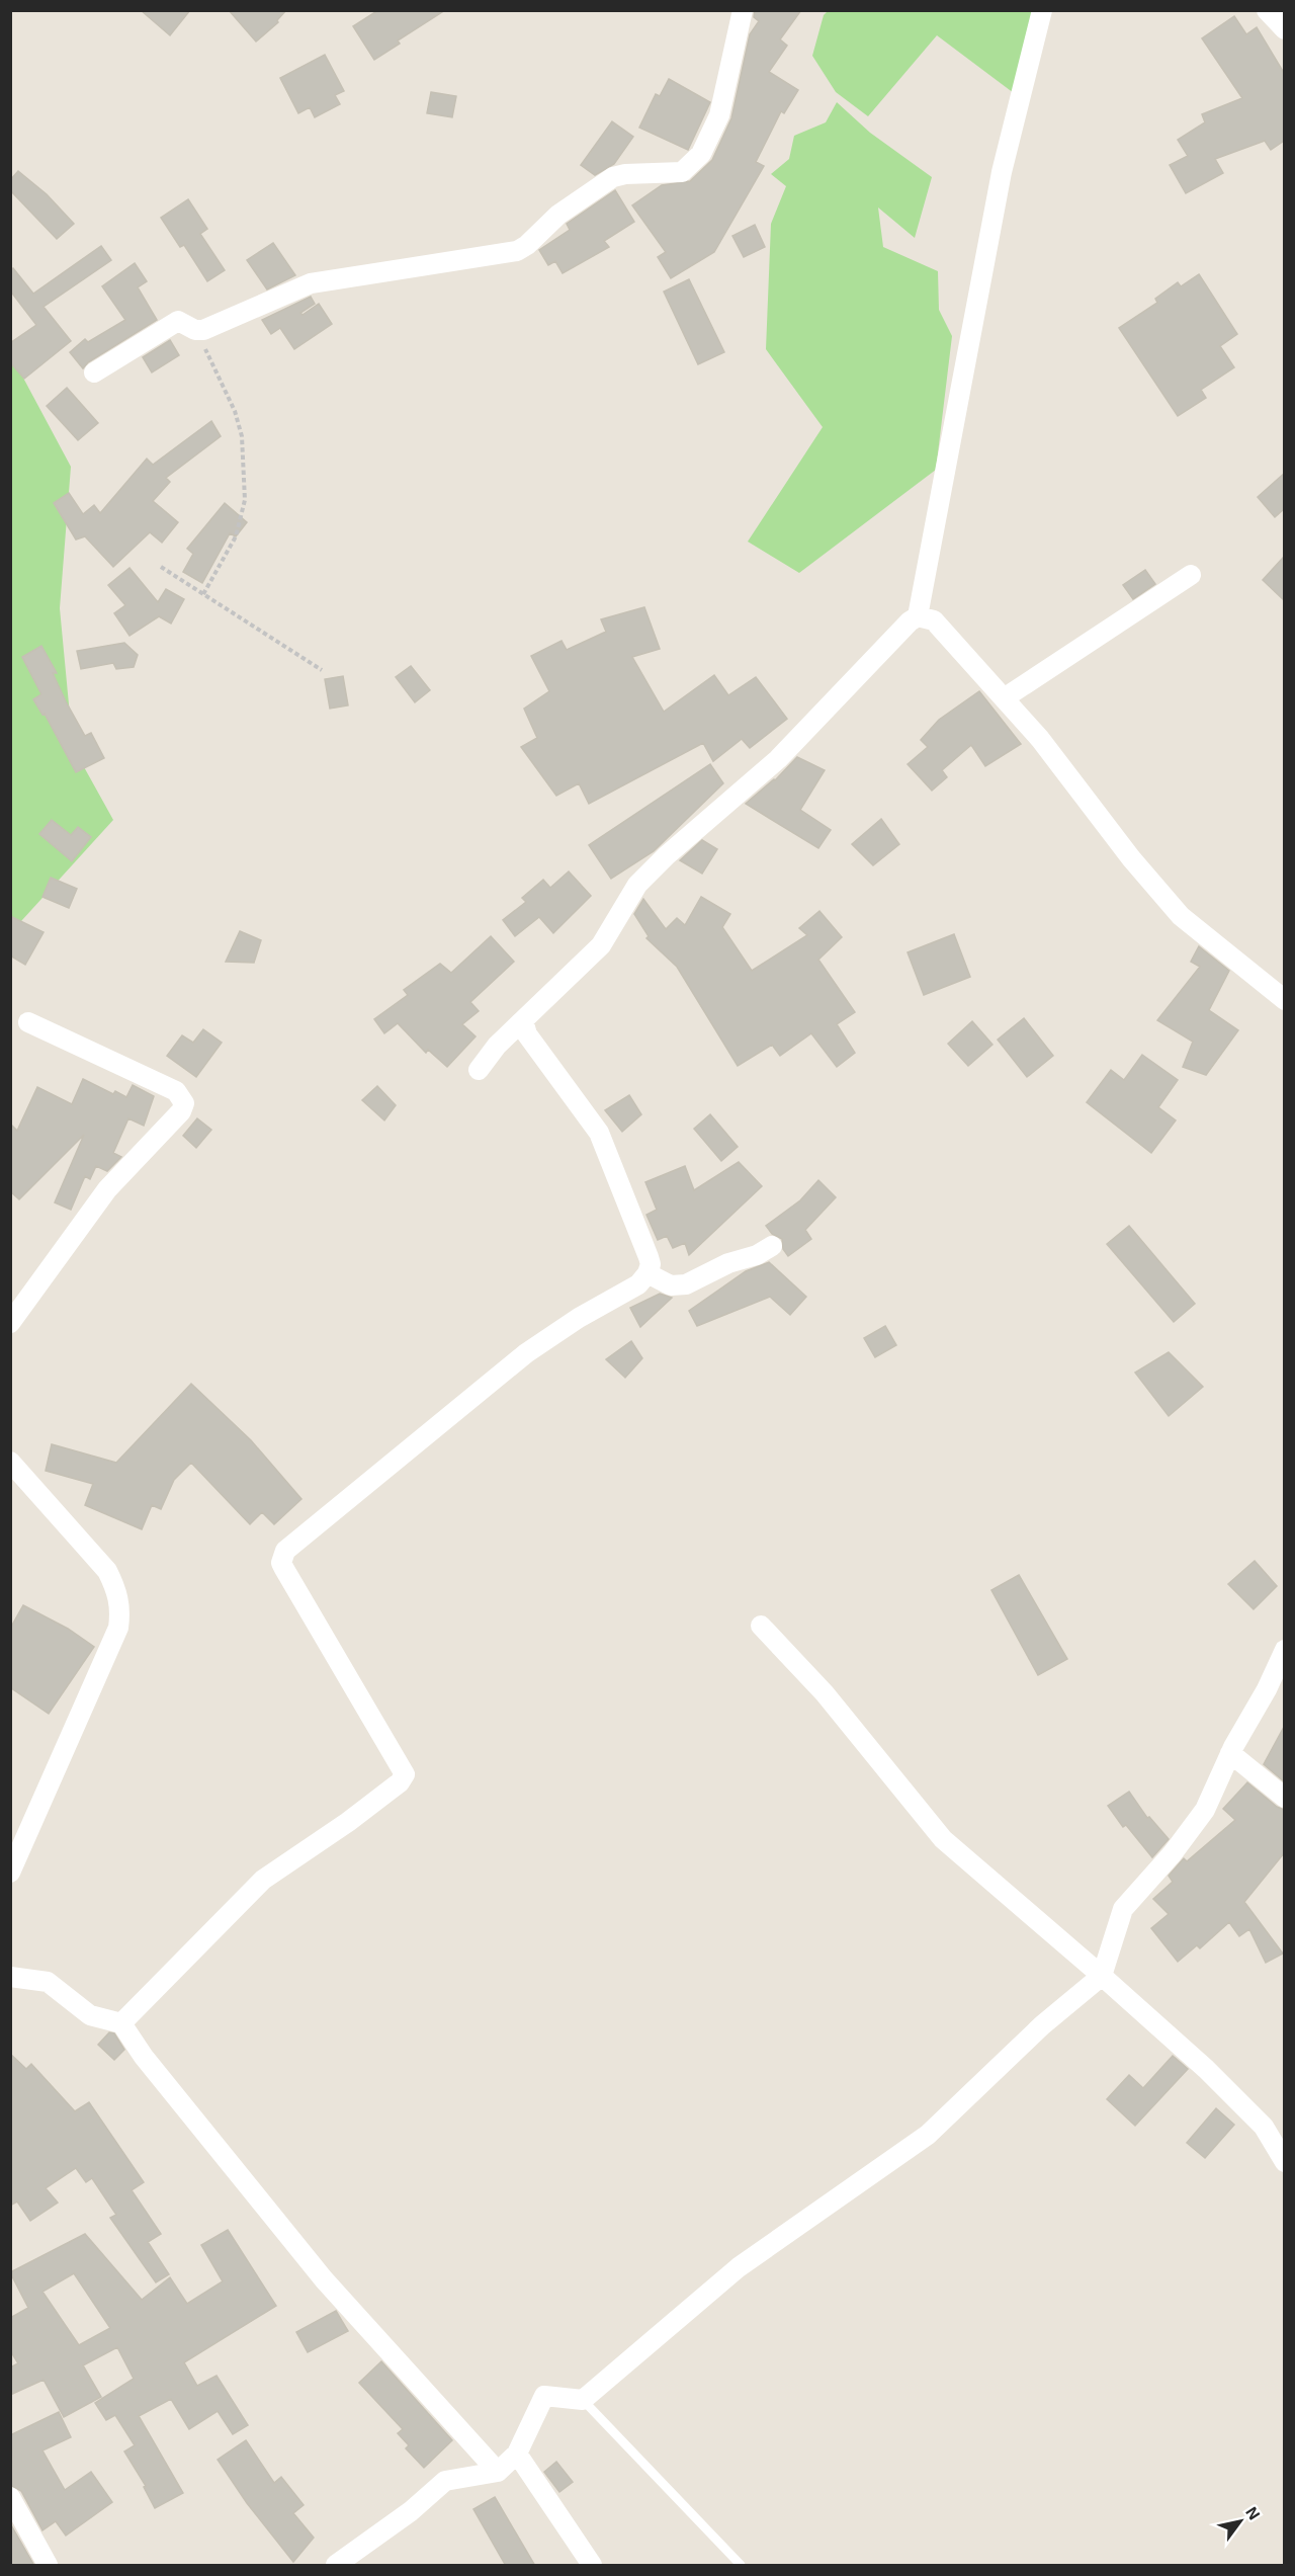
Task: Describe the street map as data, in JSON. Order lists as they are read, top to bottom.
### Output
{
  "north": "top right"
}
